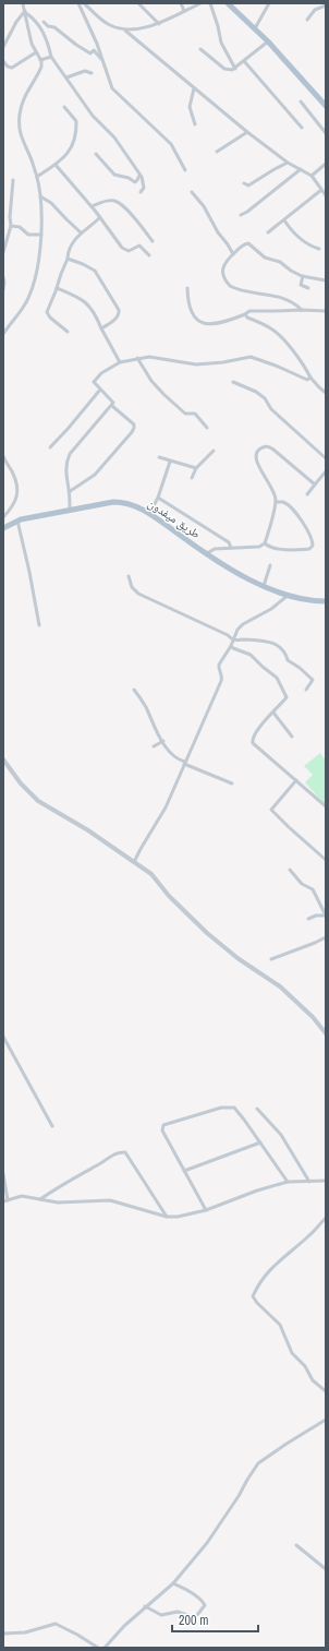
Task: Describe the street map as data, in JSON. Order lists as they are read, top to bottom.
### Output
{
  "streets": {
    "main road": ["طريق ميفدون"]
  },
  "scale_bar": "200 m"
}
